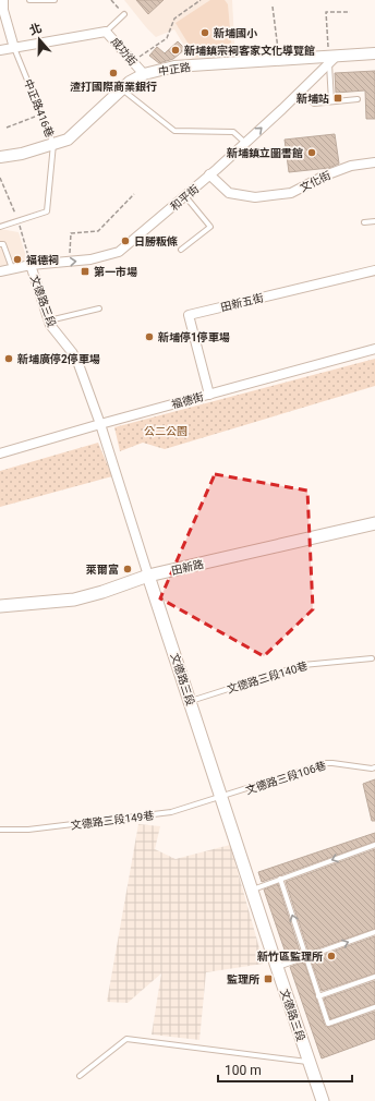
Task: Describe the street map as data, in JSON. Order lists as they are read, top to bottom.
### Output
{
  "streets": {
    "main road": ["文德路三段", "田新路"],
    "street": [
      "成功街",
      "中正路",
      "文化街",
      "和平街",
      "田新五街",
      "福德街"
    ],
    "lane": [
      "中正路416巷",
      "文德路三段140巷",
      "文德路三段106巷",
      "文德路三段149巷"
    ]
  },
  "crossings": [
    ["成功街", "中正路"],
    ["成功街", "中正路416巷"],
    ["中正路", "中正路416巷"],
    ["中正路", "和平街"],
    ["文化街", "和平街"],
    ["和平街", "文德路三段"],
    ["文德路三段", "福德街"],
    ["文德路三段", "田新路"],
    ["文德路三段", "文德路三段140巷"],
    ["文德路三段", "文德路三段106巷"],
    ["文德路三段", "文德路三段149巷"],
    ["田新五街", "福德街"],
    ["文德路三段106巷", "文德路三段149巷"]
  ],
  "one_way": ["和平街"],
  "parks": ["公二公園"],
  "places": {
    "other": [
      "新埔國小",
      "新埔鎮宗祠客家文化導覽館",
      "渣打國際商業銀行",
      "新埔鎮立圖書館",
      "日勝粄條",
      "福德祠",
      "新埔停1停車場",
      "新埔廣停2停車場",
      "萊爾富",
      "新竹區監理所"
    ],
    "transit": ["新埔站", "第一市場", "監理所"]
  },
  "scale_bar": "100 m",
  "north": "top"
}
